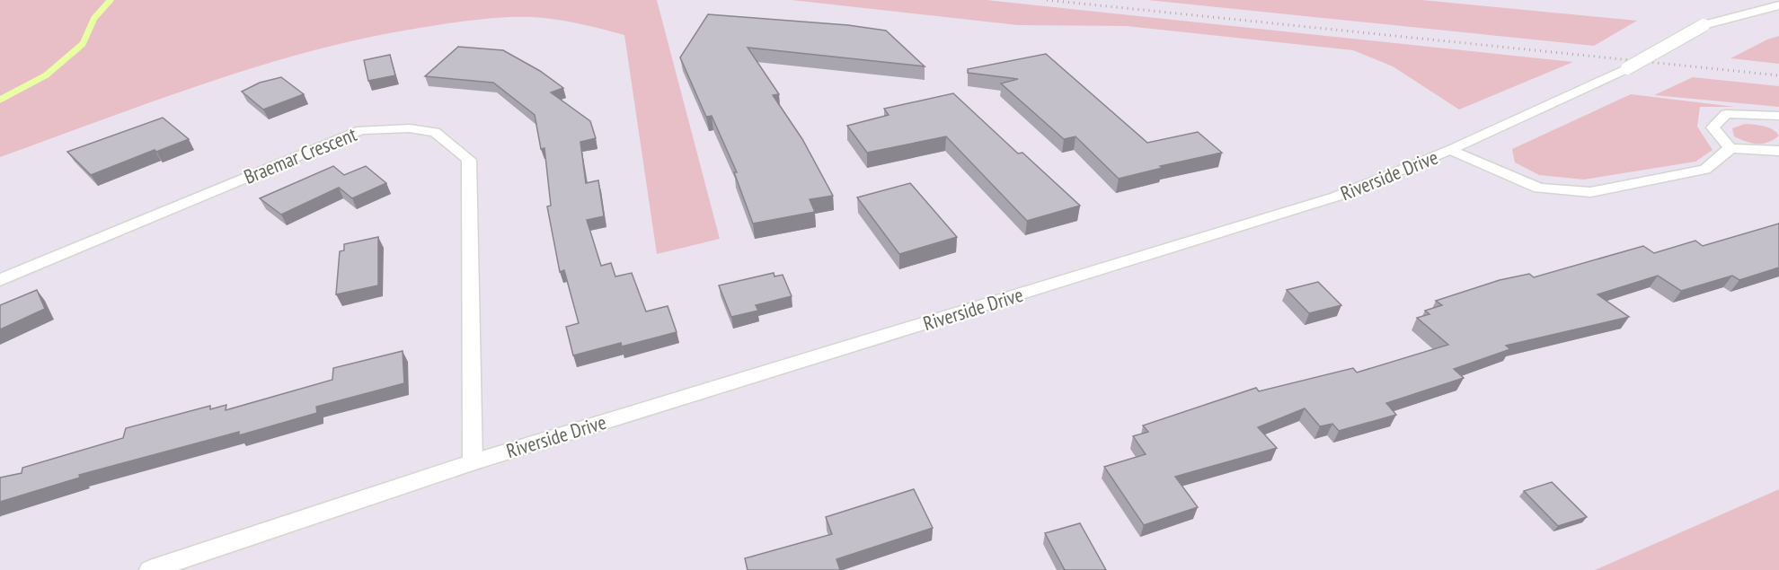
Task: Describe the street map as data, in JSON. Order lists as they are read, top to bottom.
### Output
{
  "streets": {
    "main road": ["Braemar Crescent", "Riverside Drive"]
  },
  "crossings": [
    ["Braemar Crescent", "Riverside Drive"]
  ]
}
